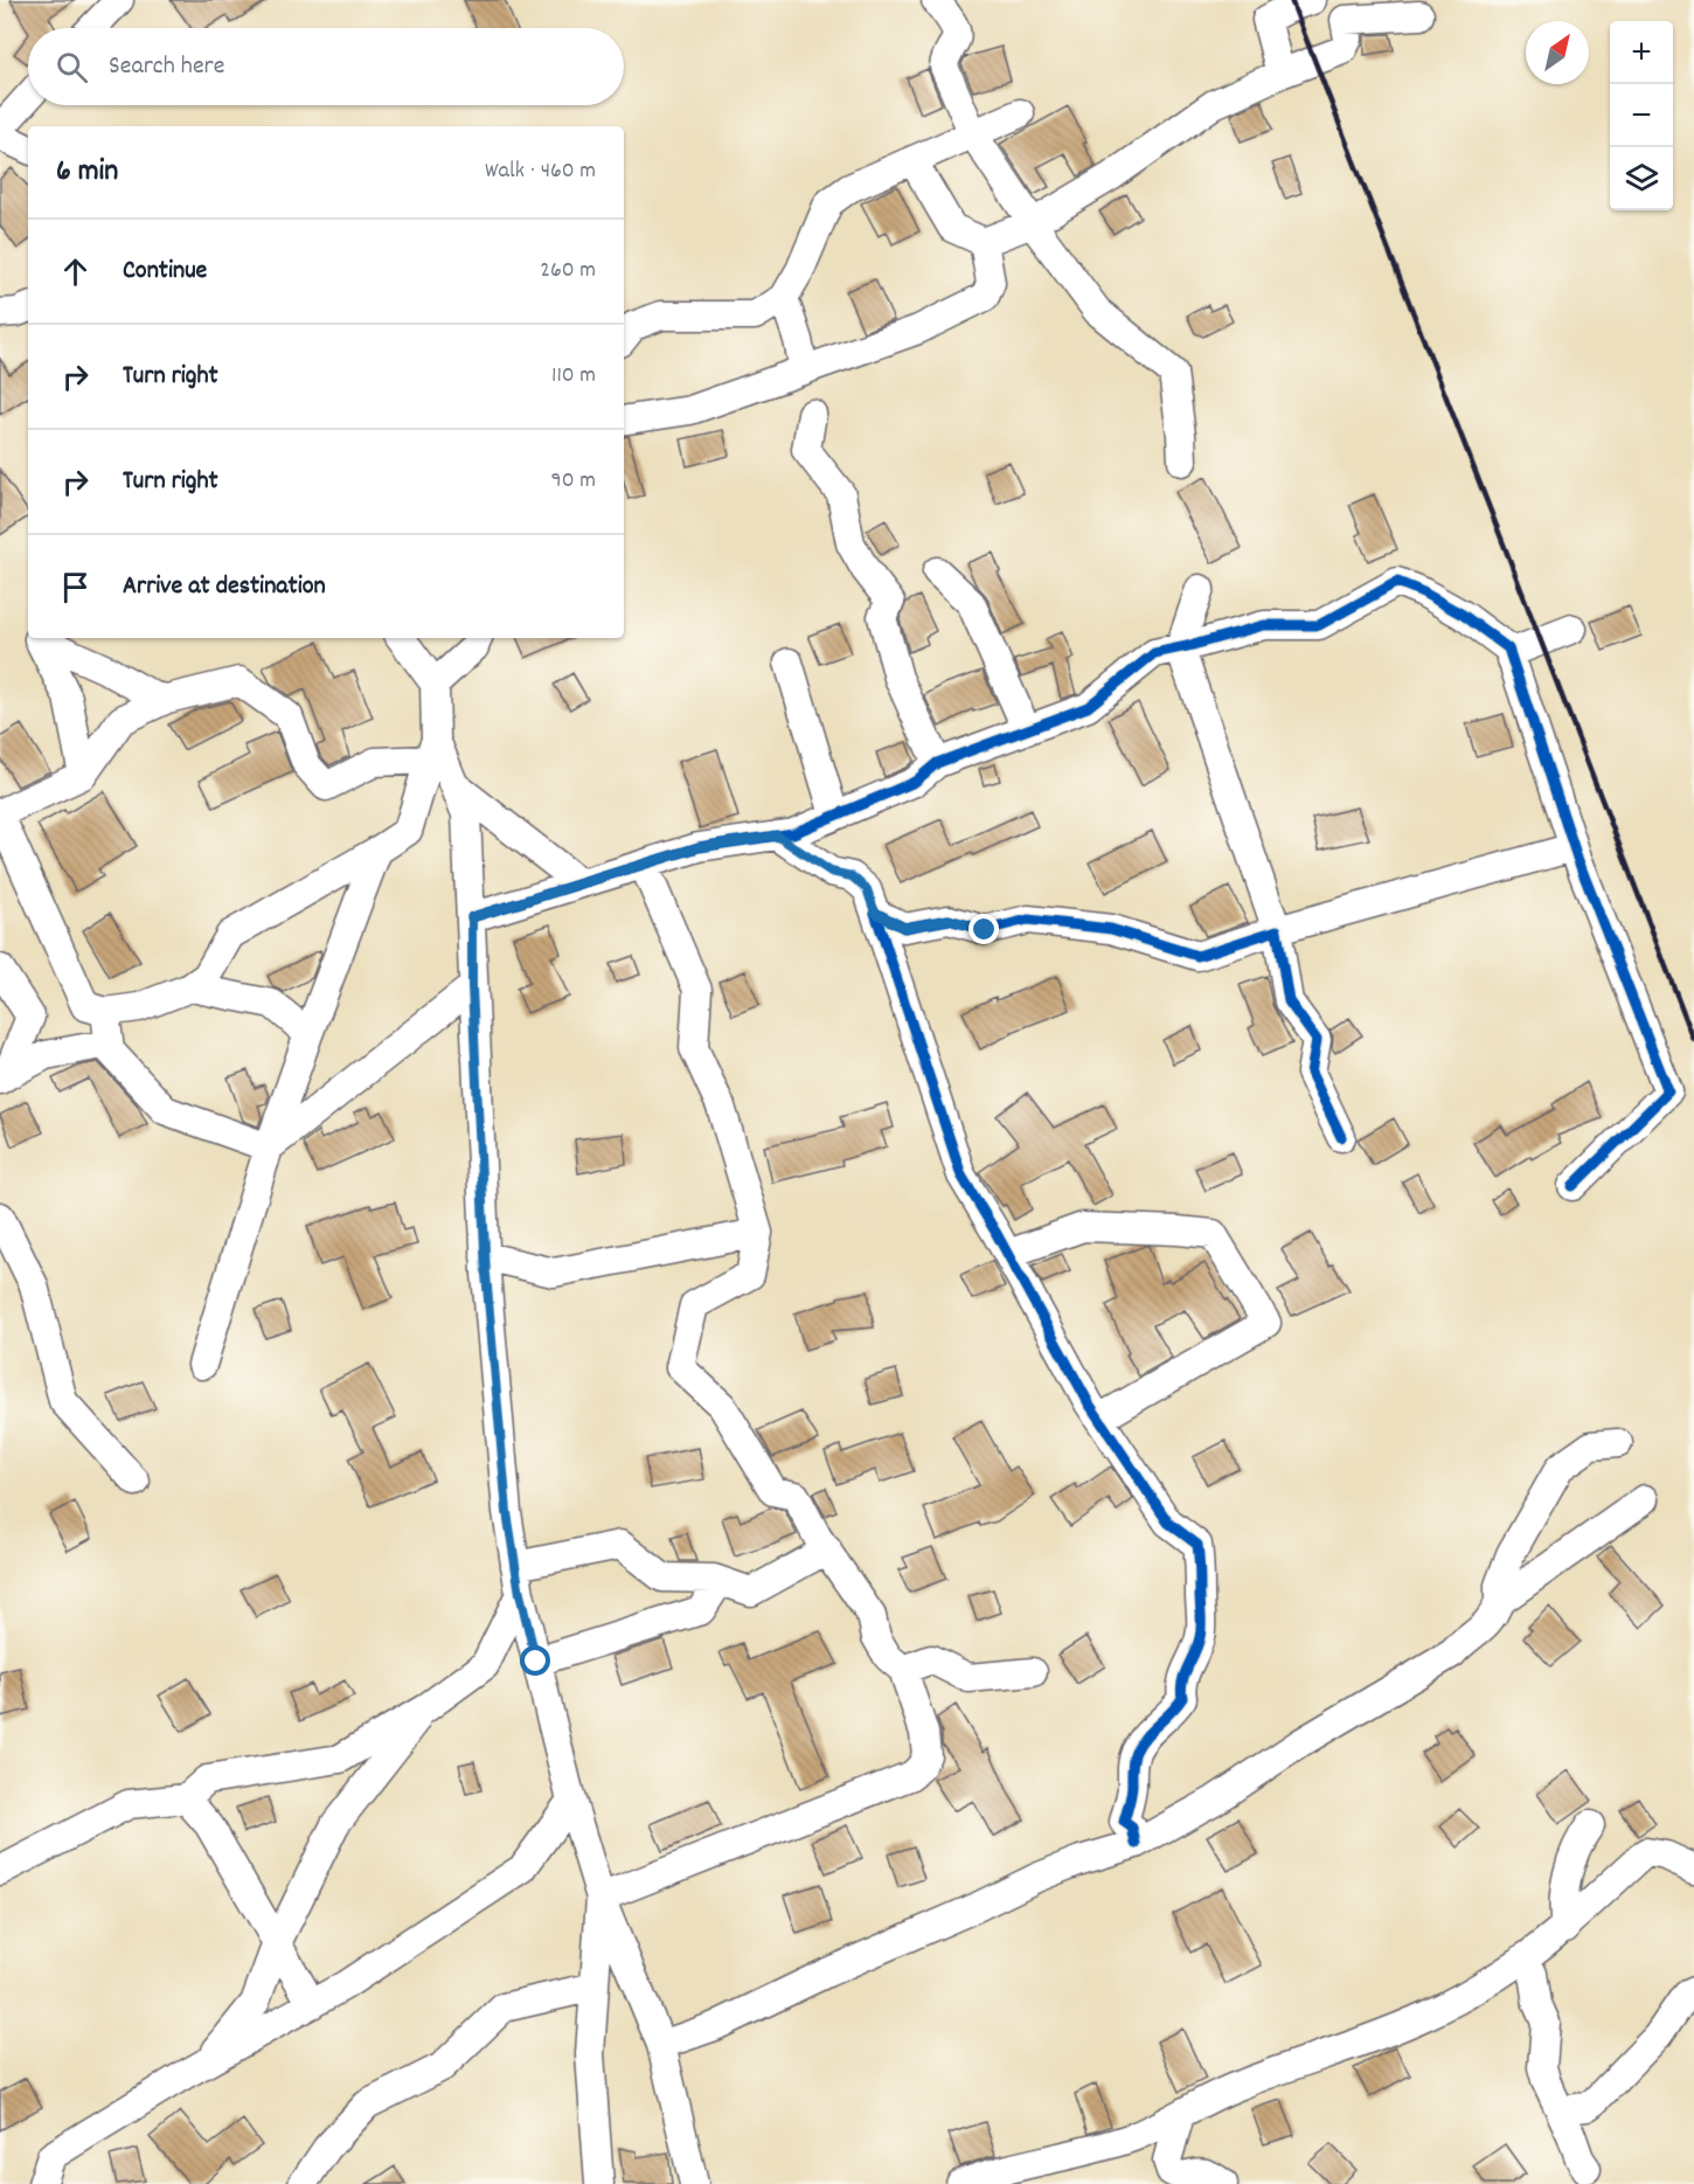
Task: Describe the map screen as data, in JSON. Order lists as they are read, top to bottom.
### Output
{
  "north": "top right",
  "page": {
    "map_buttons": ["+", "−"],
    "search": "Search here",
    "heading": ["6 min", "Walk · 460 m"],
    "list": [
      ["Continue", "260 m"],
      ["Turn right", "110 m"],
      ["Turn right", "90 m"],
      "Arrive at destination"
    ]
  }
}
